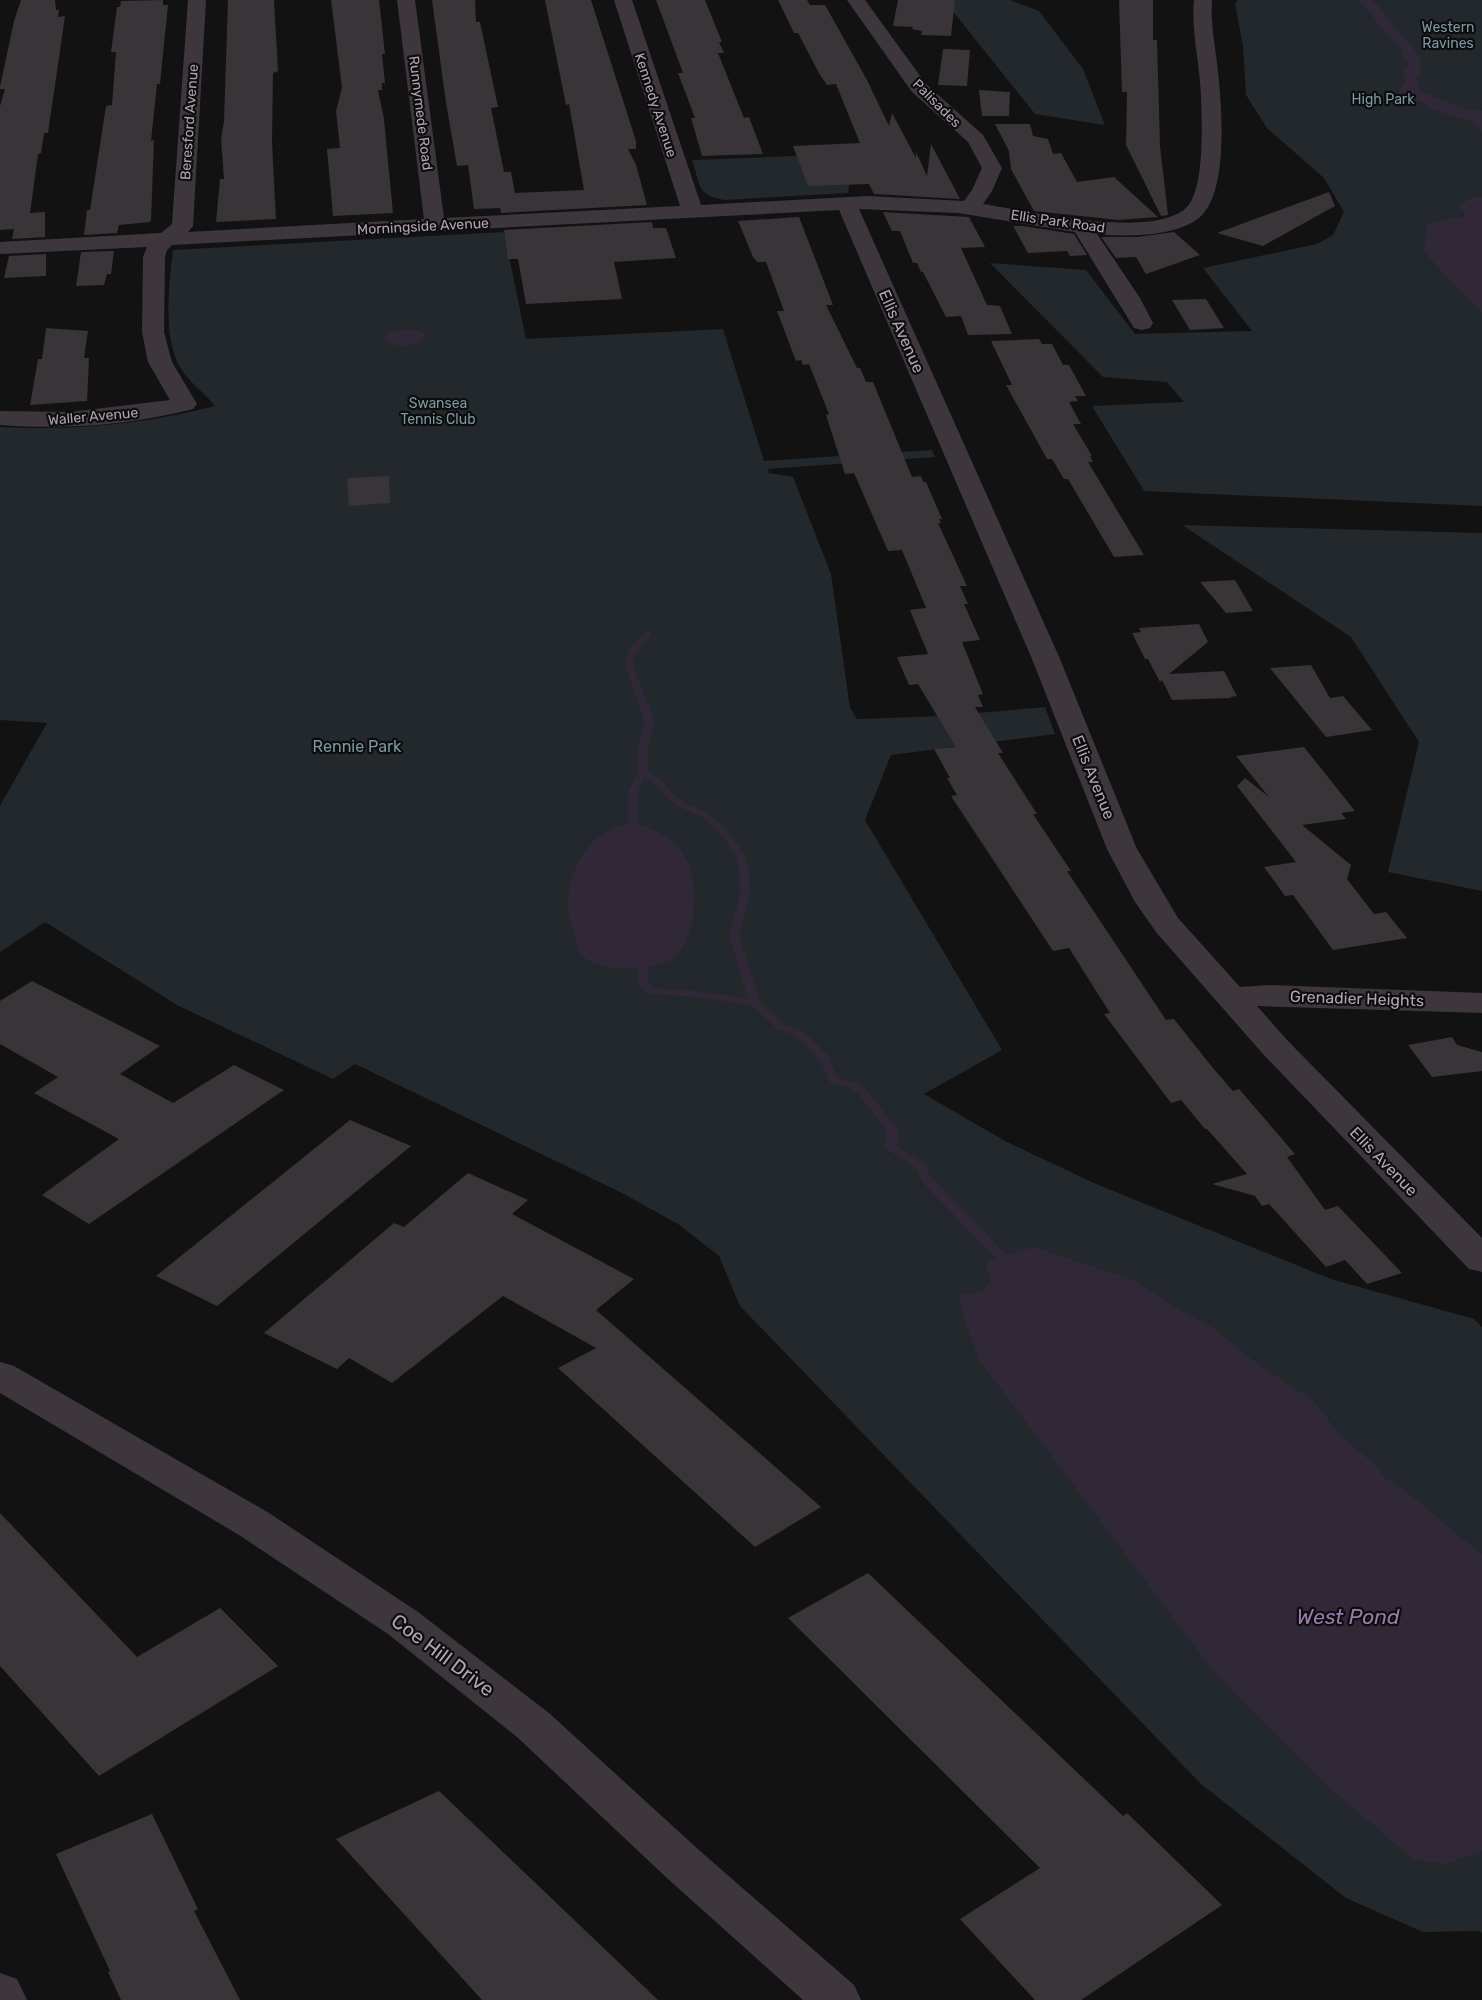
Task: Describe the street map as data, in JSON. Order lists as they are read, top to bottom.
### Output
{
  "streets": {
    "street": [
      "Palisades",
      "Kennedy Avenue",
      "Runnymede Road",
      "Beresford Avenue",
      "Ellis Park Road",
      "Morningside Avenue",
      "Ellis Avenue",
      "Waller Avenue",
      "Grenadier Heights",
      "Coe Hill Drive"
    ]
  },
  "crossings": [
    ["Palisades", "Ellis Park Road"],
    ["Kennedy Avenue", "Morningside Avenue"],
    ["Runnymede Road", "Morningside Avenue"],
    ["Beresford Avenue", "Morningside Avenue"],
    ["Beresford Avenue", "Waller Avenue"],
    ["Ellis Park Road", "Morningside Avenue"],
    ["Ellis Park Road", "Ellis Avenue"],
    ["Morningside Avenue", "Ellis Avenue"],
    ["Ellis Avenue", "Grenadier Heights"]
  ],
  "water": ["West Pond"],
  "parks": [
    "Western Ravines",
    "High Park",
    "Swansea Tennis Club",
    "Rennie Park"
  ]
}
